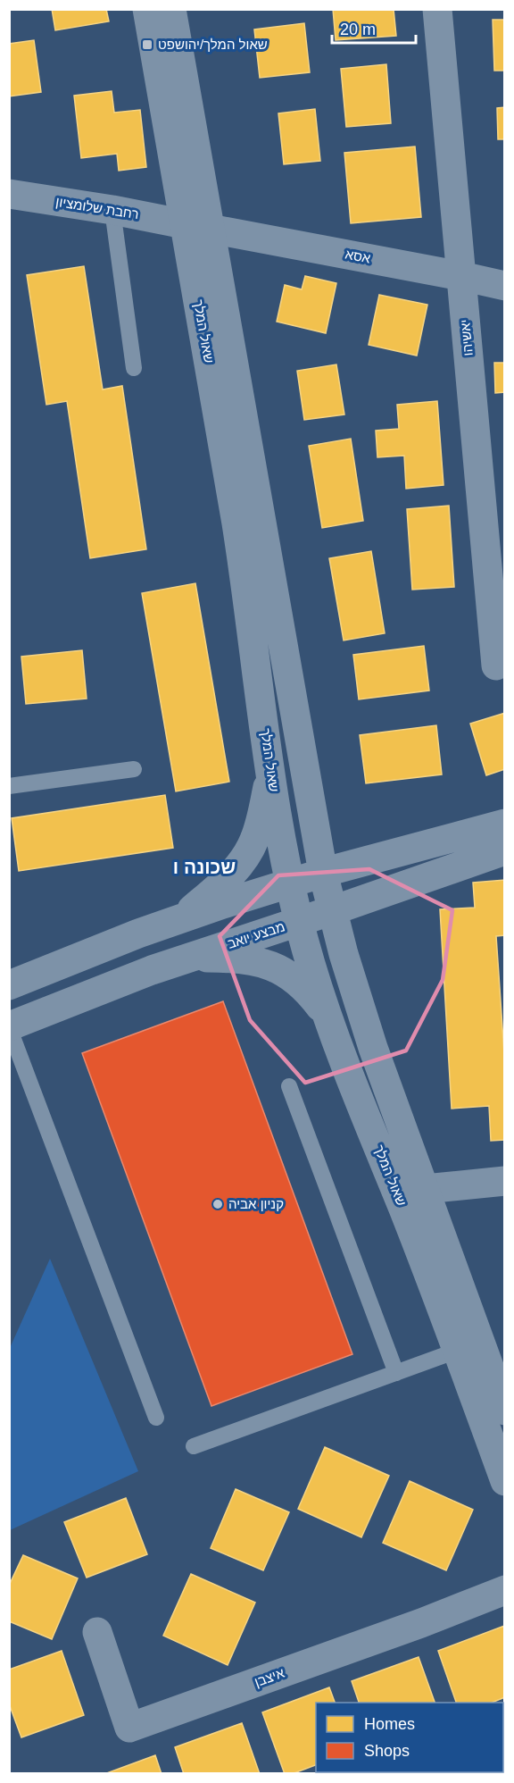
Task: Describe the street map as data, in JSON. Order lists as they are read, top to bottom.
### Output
{
  "streets": {
    "street": [
      "רחבת שלומציון",
      "אסא",
      "שאול המלך",
      "יאשיהו",
      "מבצע יואב",
      "איצבן"
    ]
  },
  "crossings": [
    ["רחבת שלומציון", "אסא"],
    ["רחבת שלומציון", "שאול המלך"],
    ["אסא", "שאול המלך"],
    ["אסא", "יאשיהו"],
    ["שאול המלך", "מבצע יואב"]
  ],
  "districts": ["שכונה ו"],
  "places": {
    "transit": ["שאול המלך/יהושפט"],
    "other": ["קניון אביה"]
  },
  "legend": ["Homes", "Shops"],
  "scale_bar": "20 m"
}
